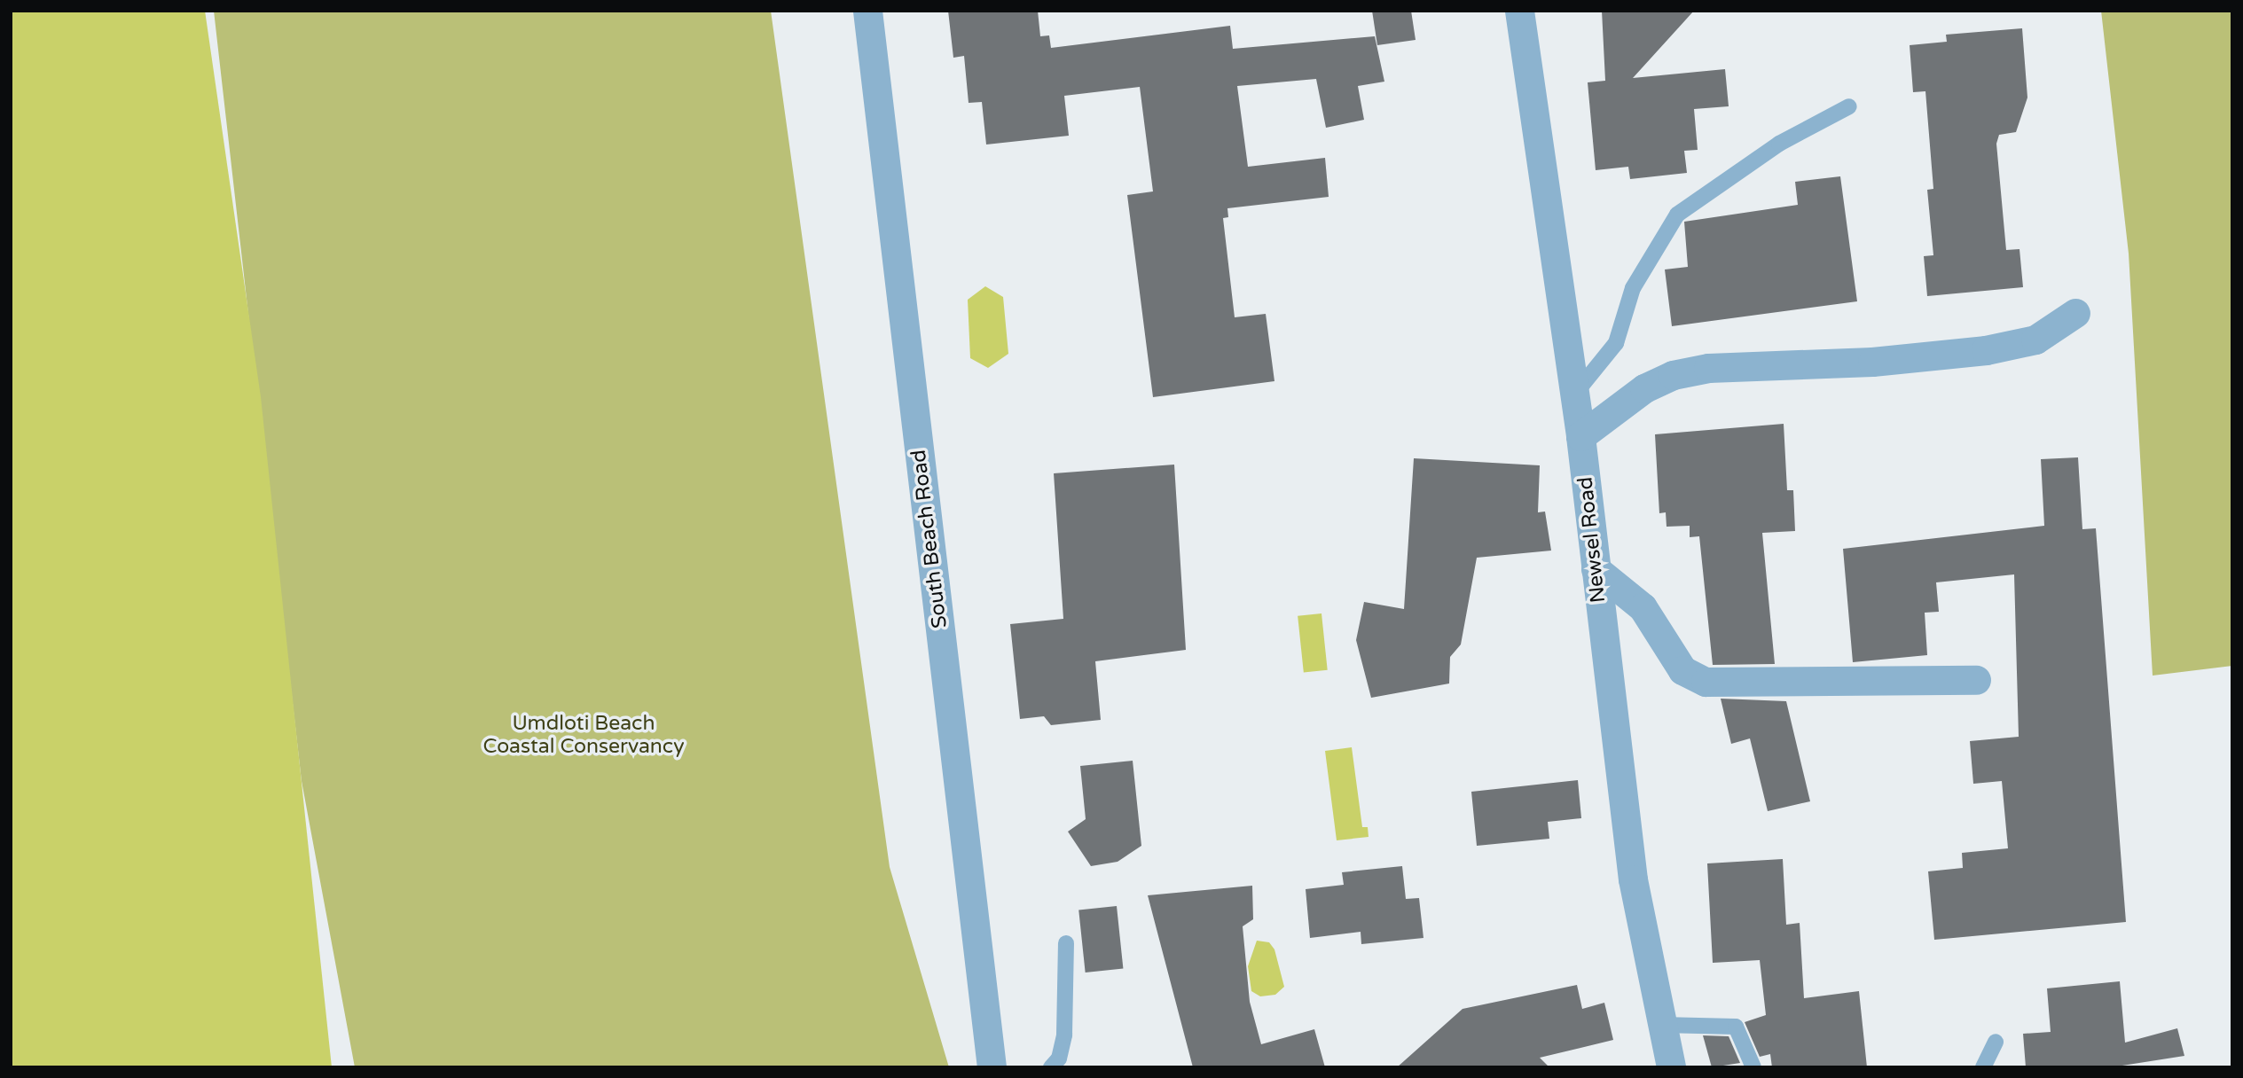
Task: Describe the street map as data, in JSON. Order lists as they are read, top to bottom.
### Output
{
  "streets": {
    "street": ["South Beach Road", "Newsel Road"]
  },
  "parks": ["Umdloti Beach Coastal Conservancy"]
}
